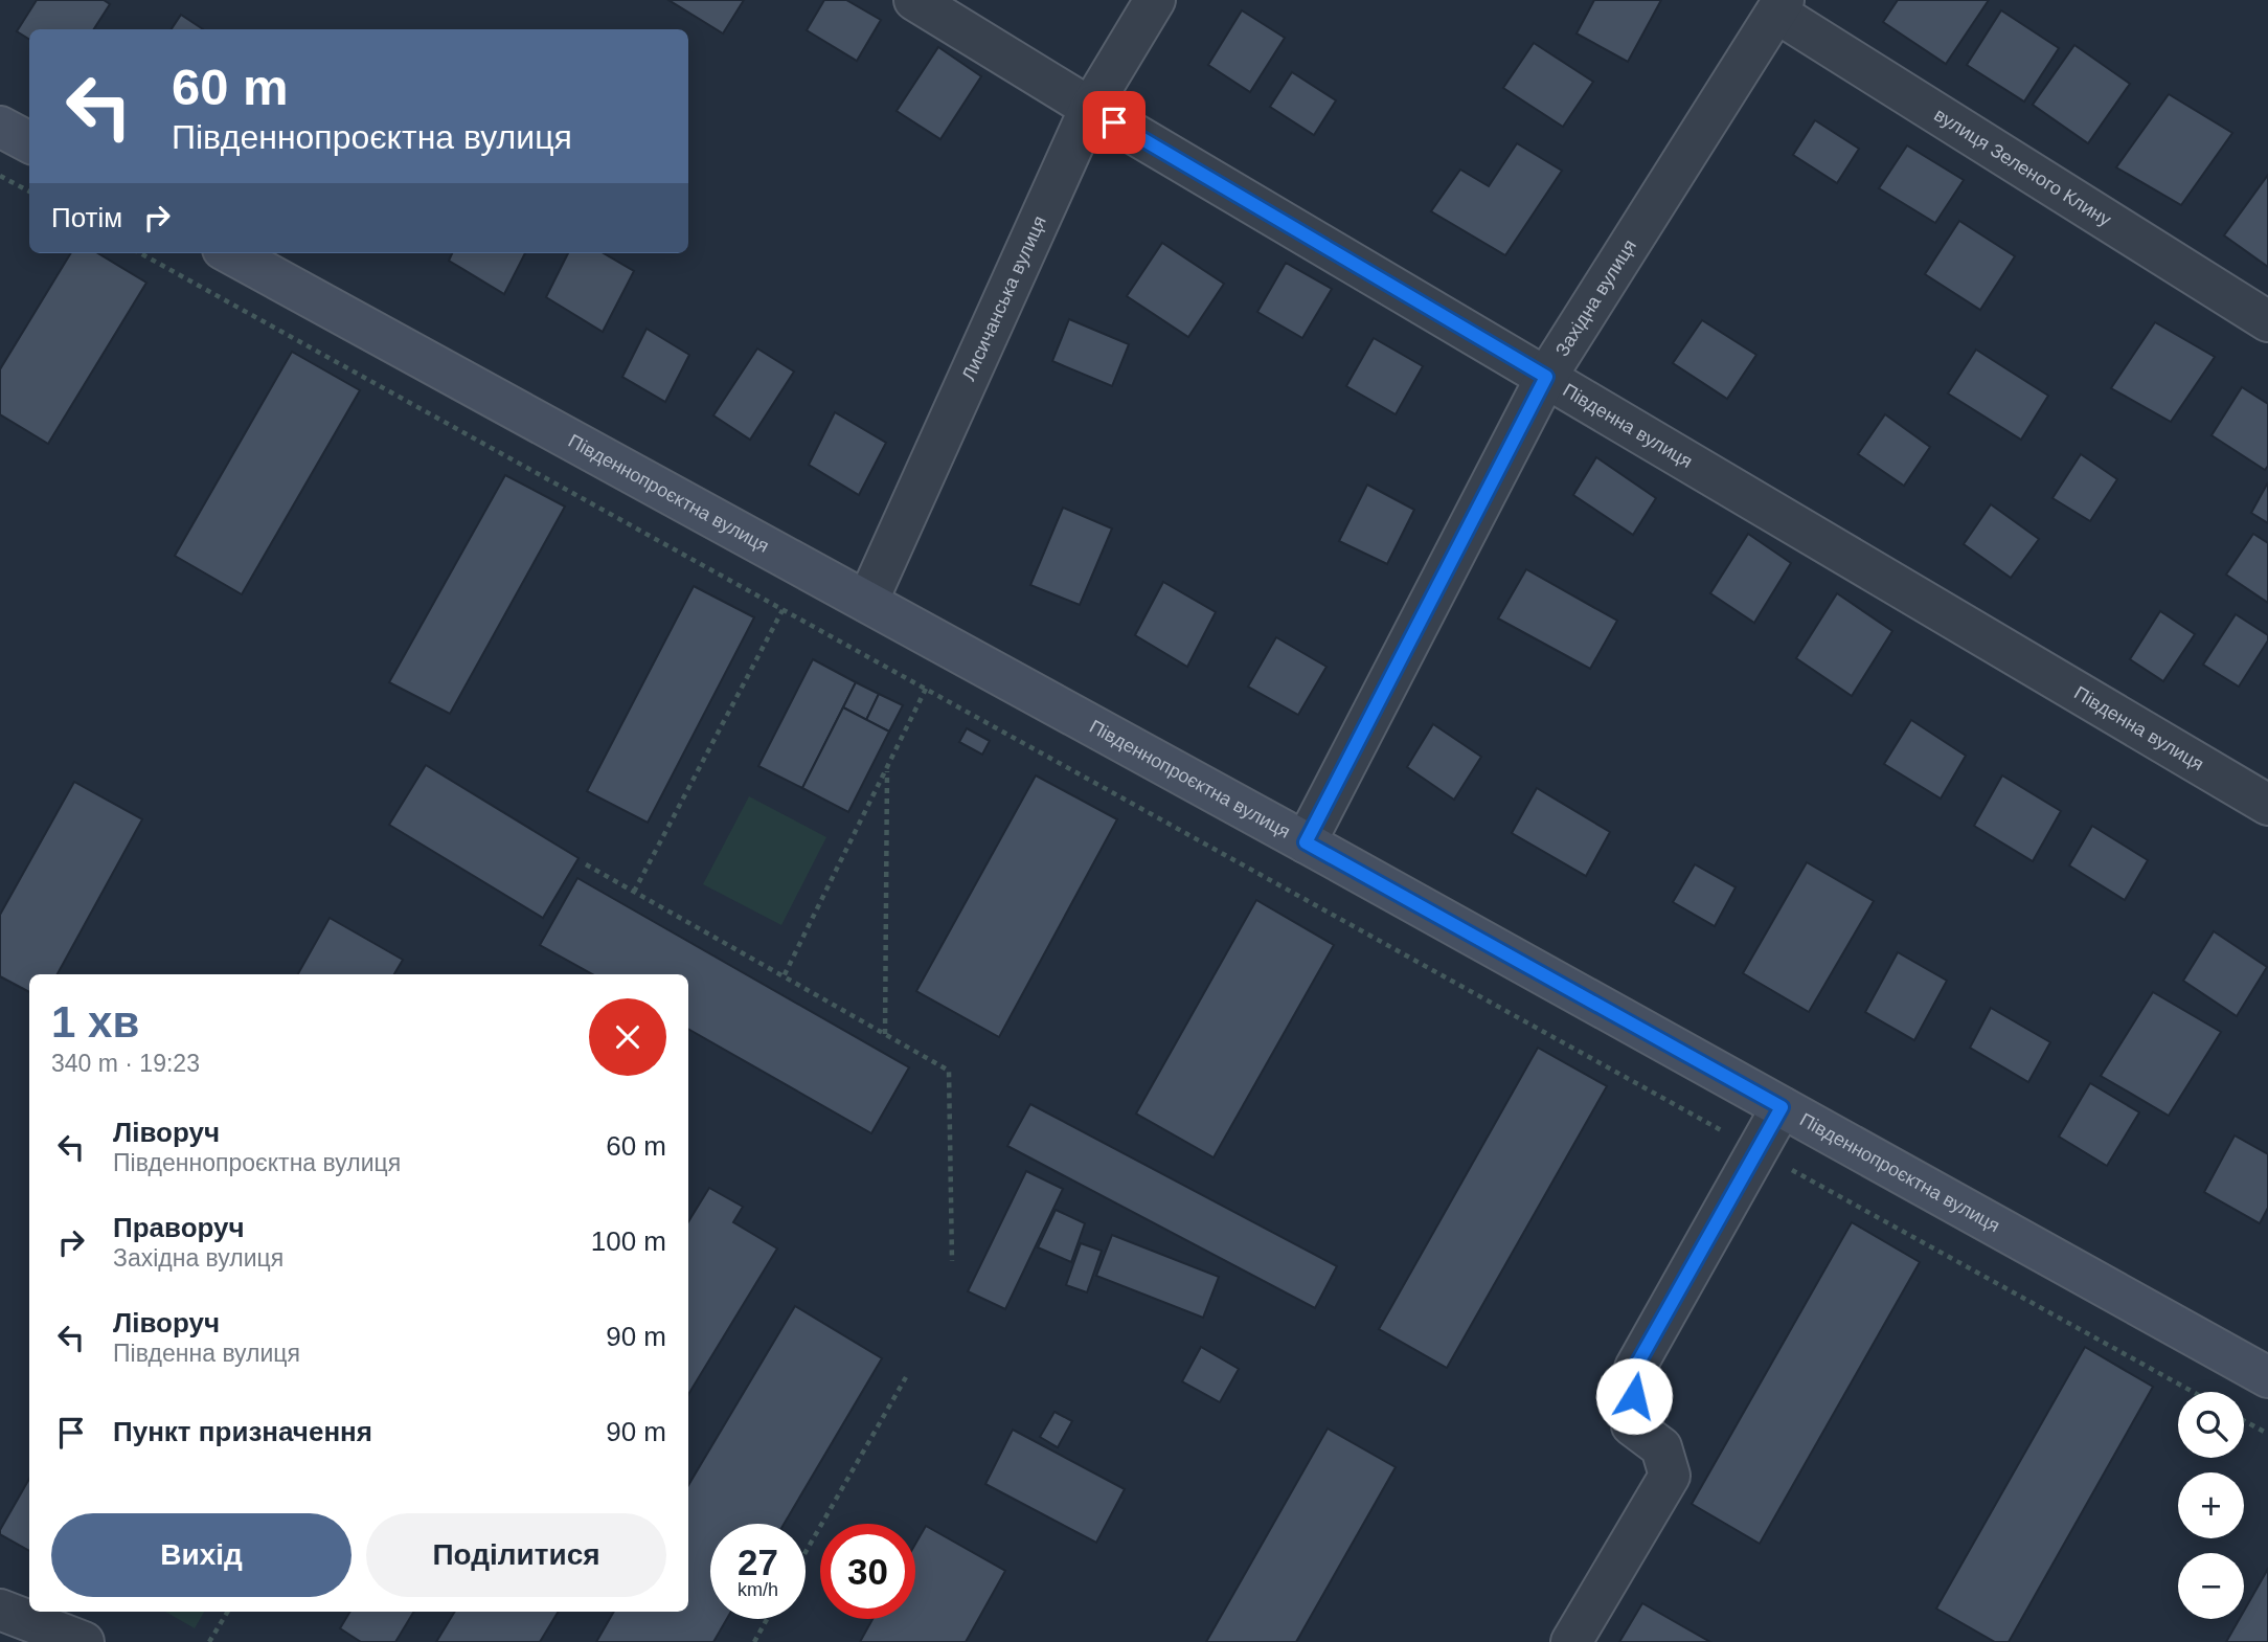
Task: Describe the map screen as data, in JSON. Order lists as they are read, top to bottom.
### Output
{
  "streets": {
    "main road": ["Південнопроєктна вулиця"],
    "street": [
      "вулиця Зеленого Клину",
      "Лисичанська вулиця",
      "Західна вулиця",
      "Південна вулиця"
    ]
  },
  "crossings": [
    ["вулиця Зеленого Клину", "Західна вулиця"],
    ["Лисичанська вулиця", "Південна вулиця"],
    ["Лисичанська вулиця", "Південнопроєктна вулиця"],
    ["Західна вулиця", "Південна вулиця"],
    ["Західна вулиця", "Південнопроєктна вулиця"]
  ],
  "page": {
    "turn": ["60 m", "Південнопроєктна вулиця"],
    "then": "Потім",
    "heading": ["1 хв", "340 m · 19:23"],
    "list": [
      {
        "name": "Ліворуч",
        "note": "Південнопроєктна вулиця",
        "value": "60 m"
      },
      {
        "name": "Праворуч",
        "note": "Західна вулиця",
        "value": "100 m"
      },
      {
        "name": "Ліворуч",
        "note": "Південна вулиця",
        "value": "90 m"
      },
      {
        "name": "Пункт призначення",
        "value": "90 m"
      }
    ],
    "map_buttons": ["+", "−"],
    "buttons": ["Вихід", "Поділитися"],
    "speed": "27 km/h",
    "limit": "30"
  }
}
